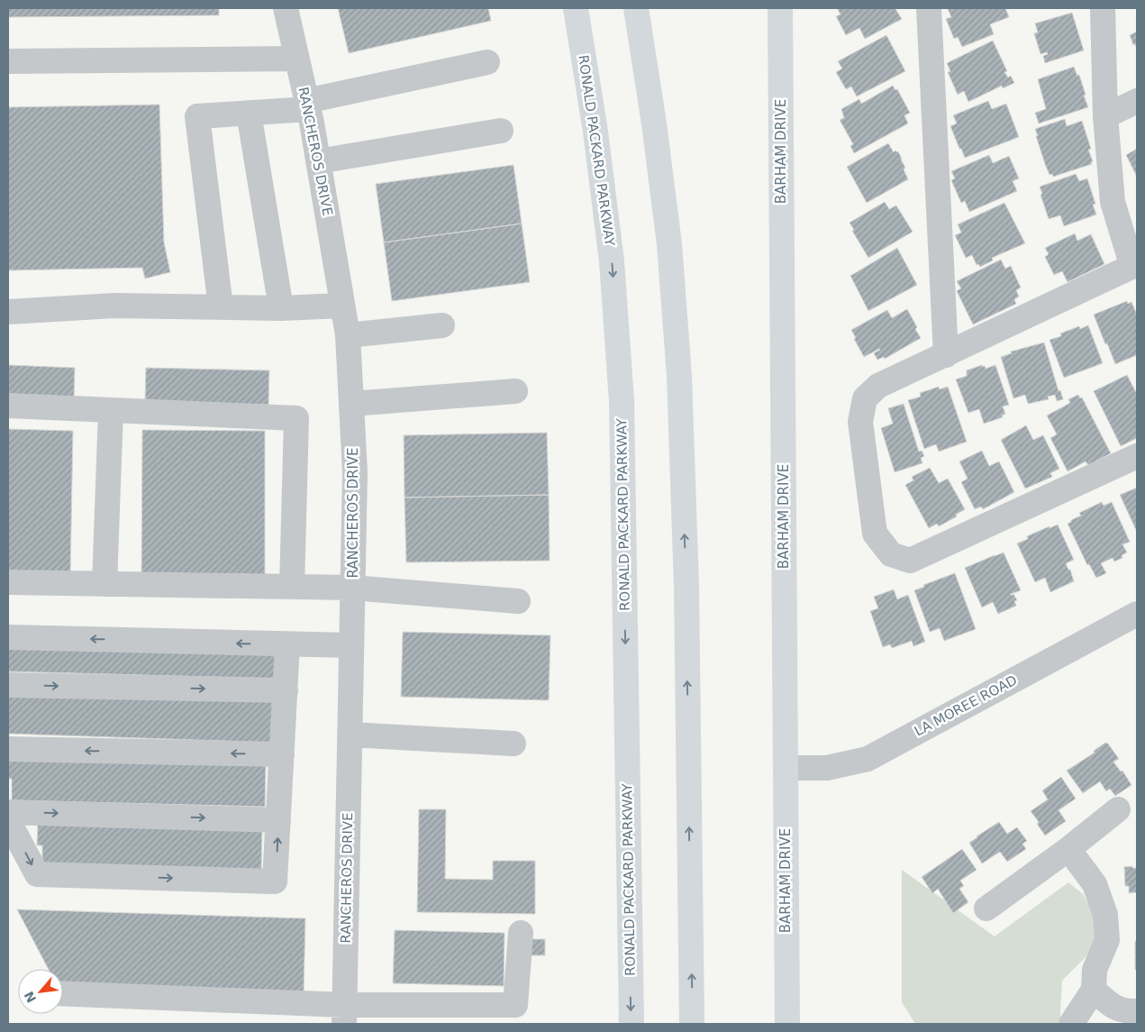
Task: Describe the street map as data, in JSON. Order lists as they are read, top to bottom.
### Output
{
  "streets": {
    "main road": ["RONALD PACKARD PARKWAY", "BARHAM DRIVE"],
    "street": ["RANCHEROS DRIVE", "LA MOREE ROAD"]
  },
  "crossings": [
    ["BARHAM DRIVE", "LA MOREE ROAD"]
  ],
  "north": "bottom left"
}
